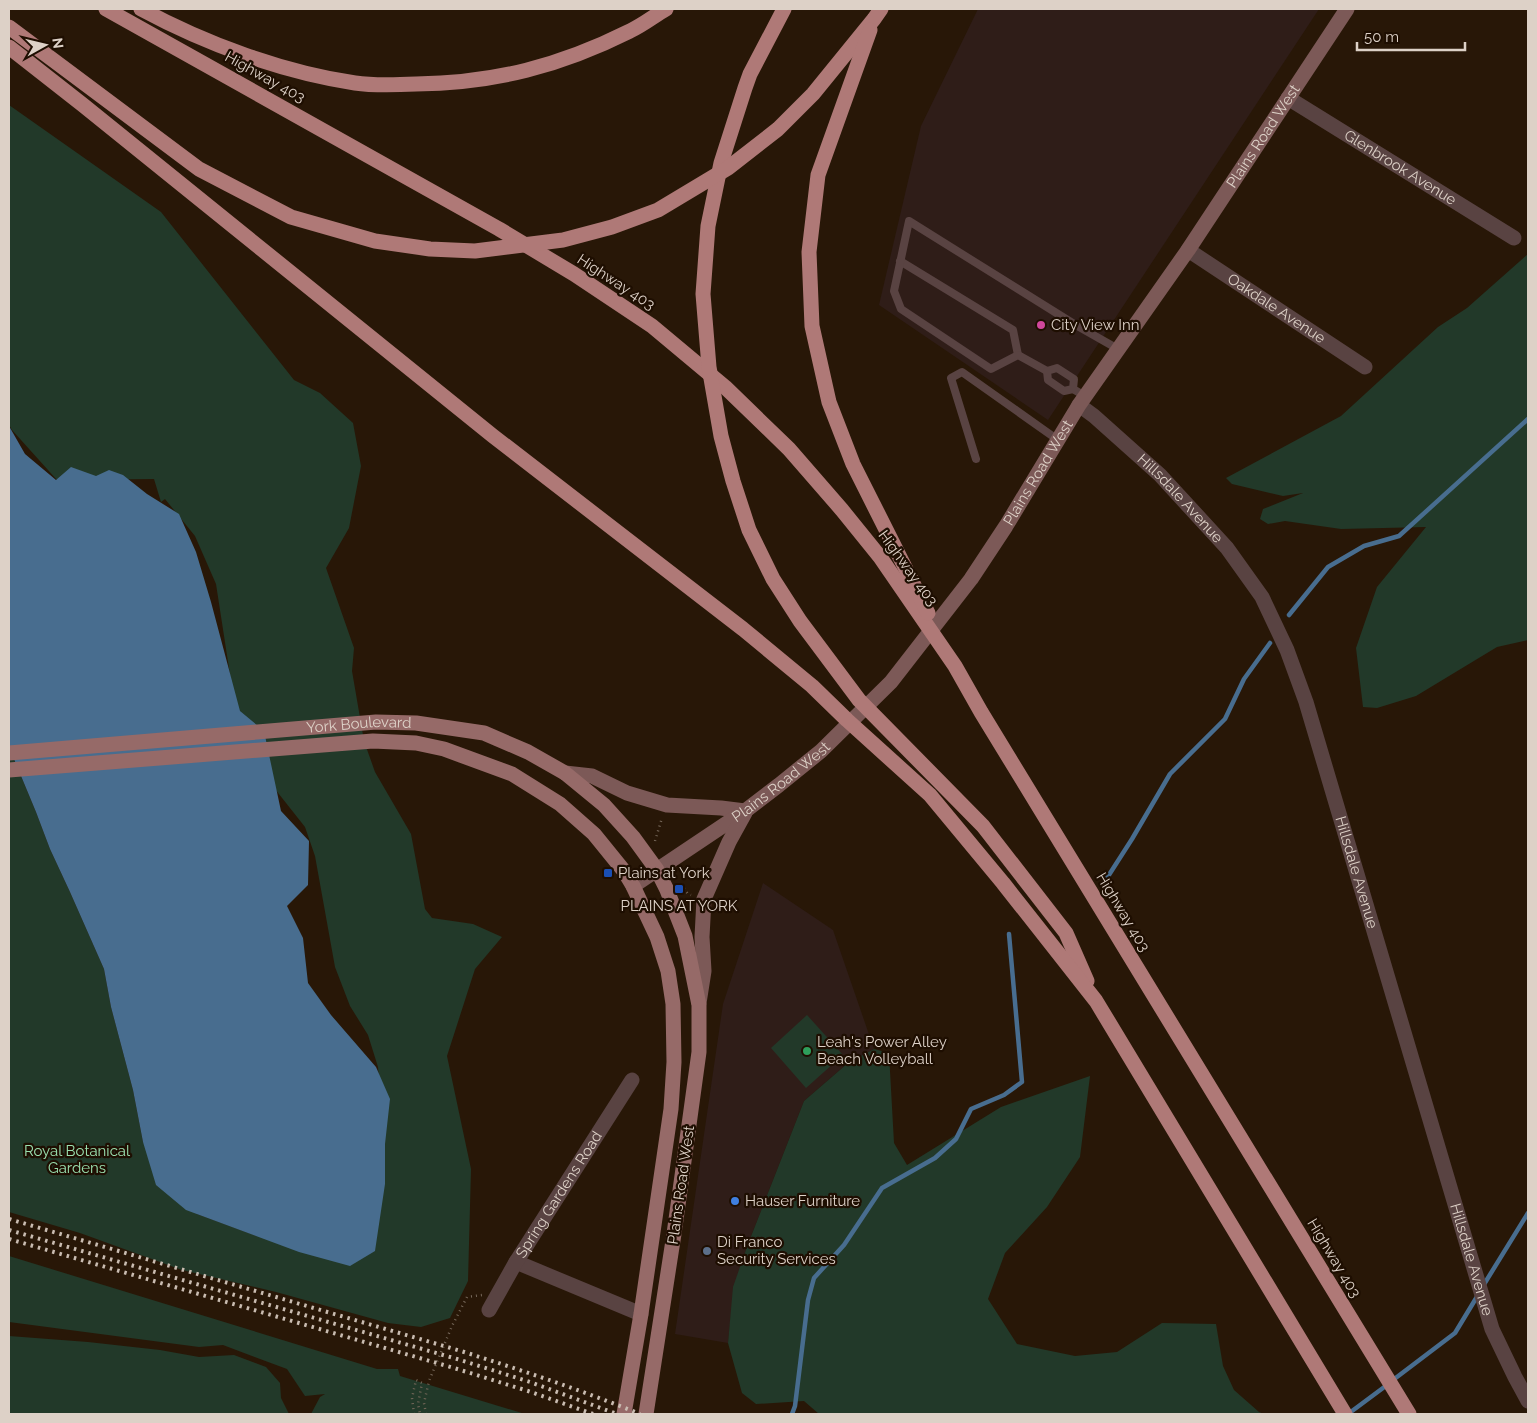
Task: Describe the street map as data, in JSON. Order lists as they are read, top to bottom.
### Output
{
  "streets": {
    "highway": ["Highway 403"],
    "main road": ["Plains Road West", "York Boulevard"],
    "street": [
      "Glenbrook Avenue",
      "Oakdale Avenue",
      "Hillsdale Avenue",
      "Spring Gardens Road"
    ]
  },
  "crossings": [
    ["Plains Road West", "Glenbrook Avenue"],
    ["Plains Road West", "Oakdale Avenue"],
    ["Plains Road West", "Hillsdale Avenue"],
    ["Plains Road West", "York Boulevard"]
  ],
  "parks": ["Royal Botanical Gardens"],
  "places": {
    "other": [
      "City View Inn",
      "Leah's Power Alley Beach Volleyball",
      "Hauser Furniture",
      "Di Franco Security Services"
    ],
    "transit": ["Plains at York", "PLAINS AT YORK"]
  },
  "scale_bar": "50 m",
  "north": "right"
}
